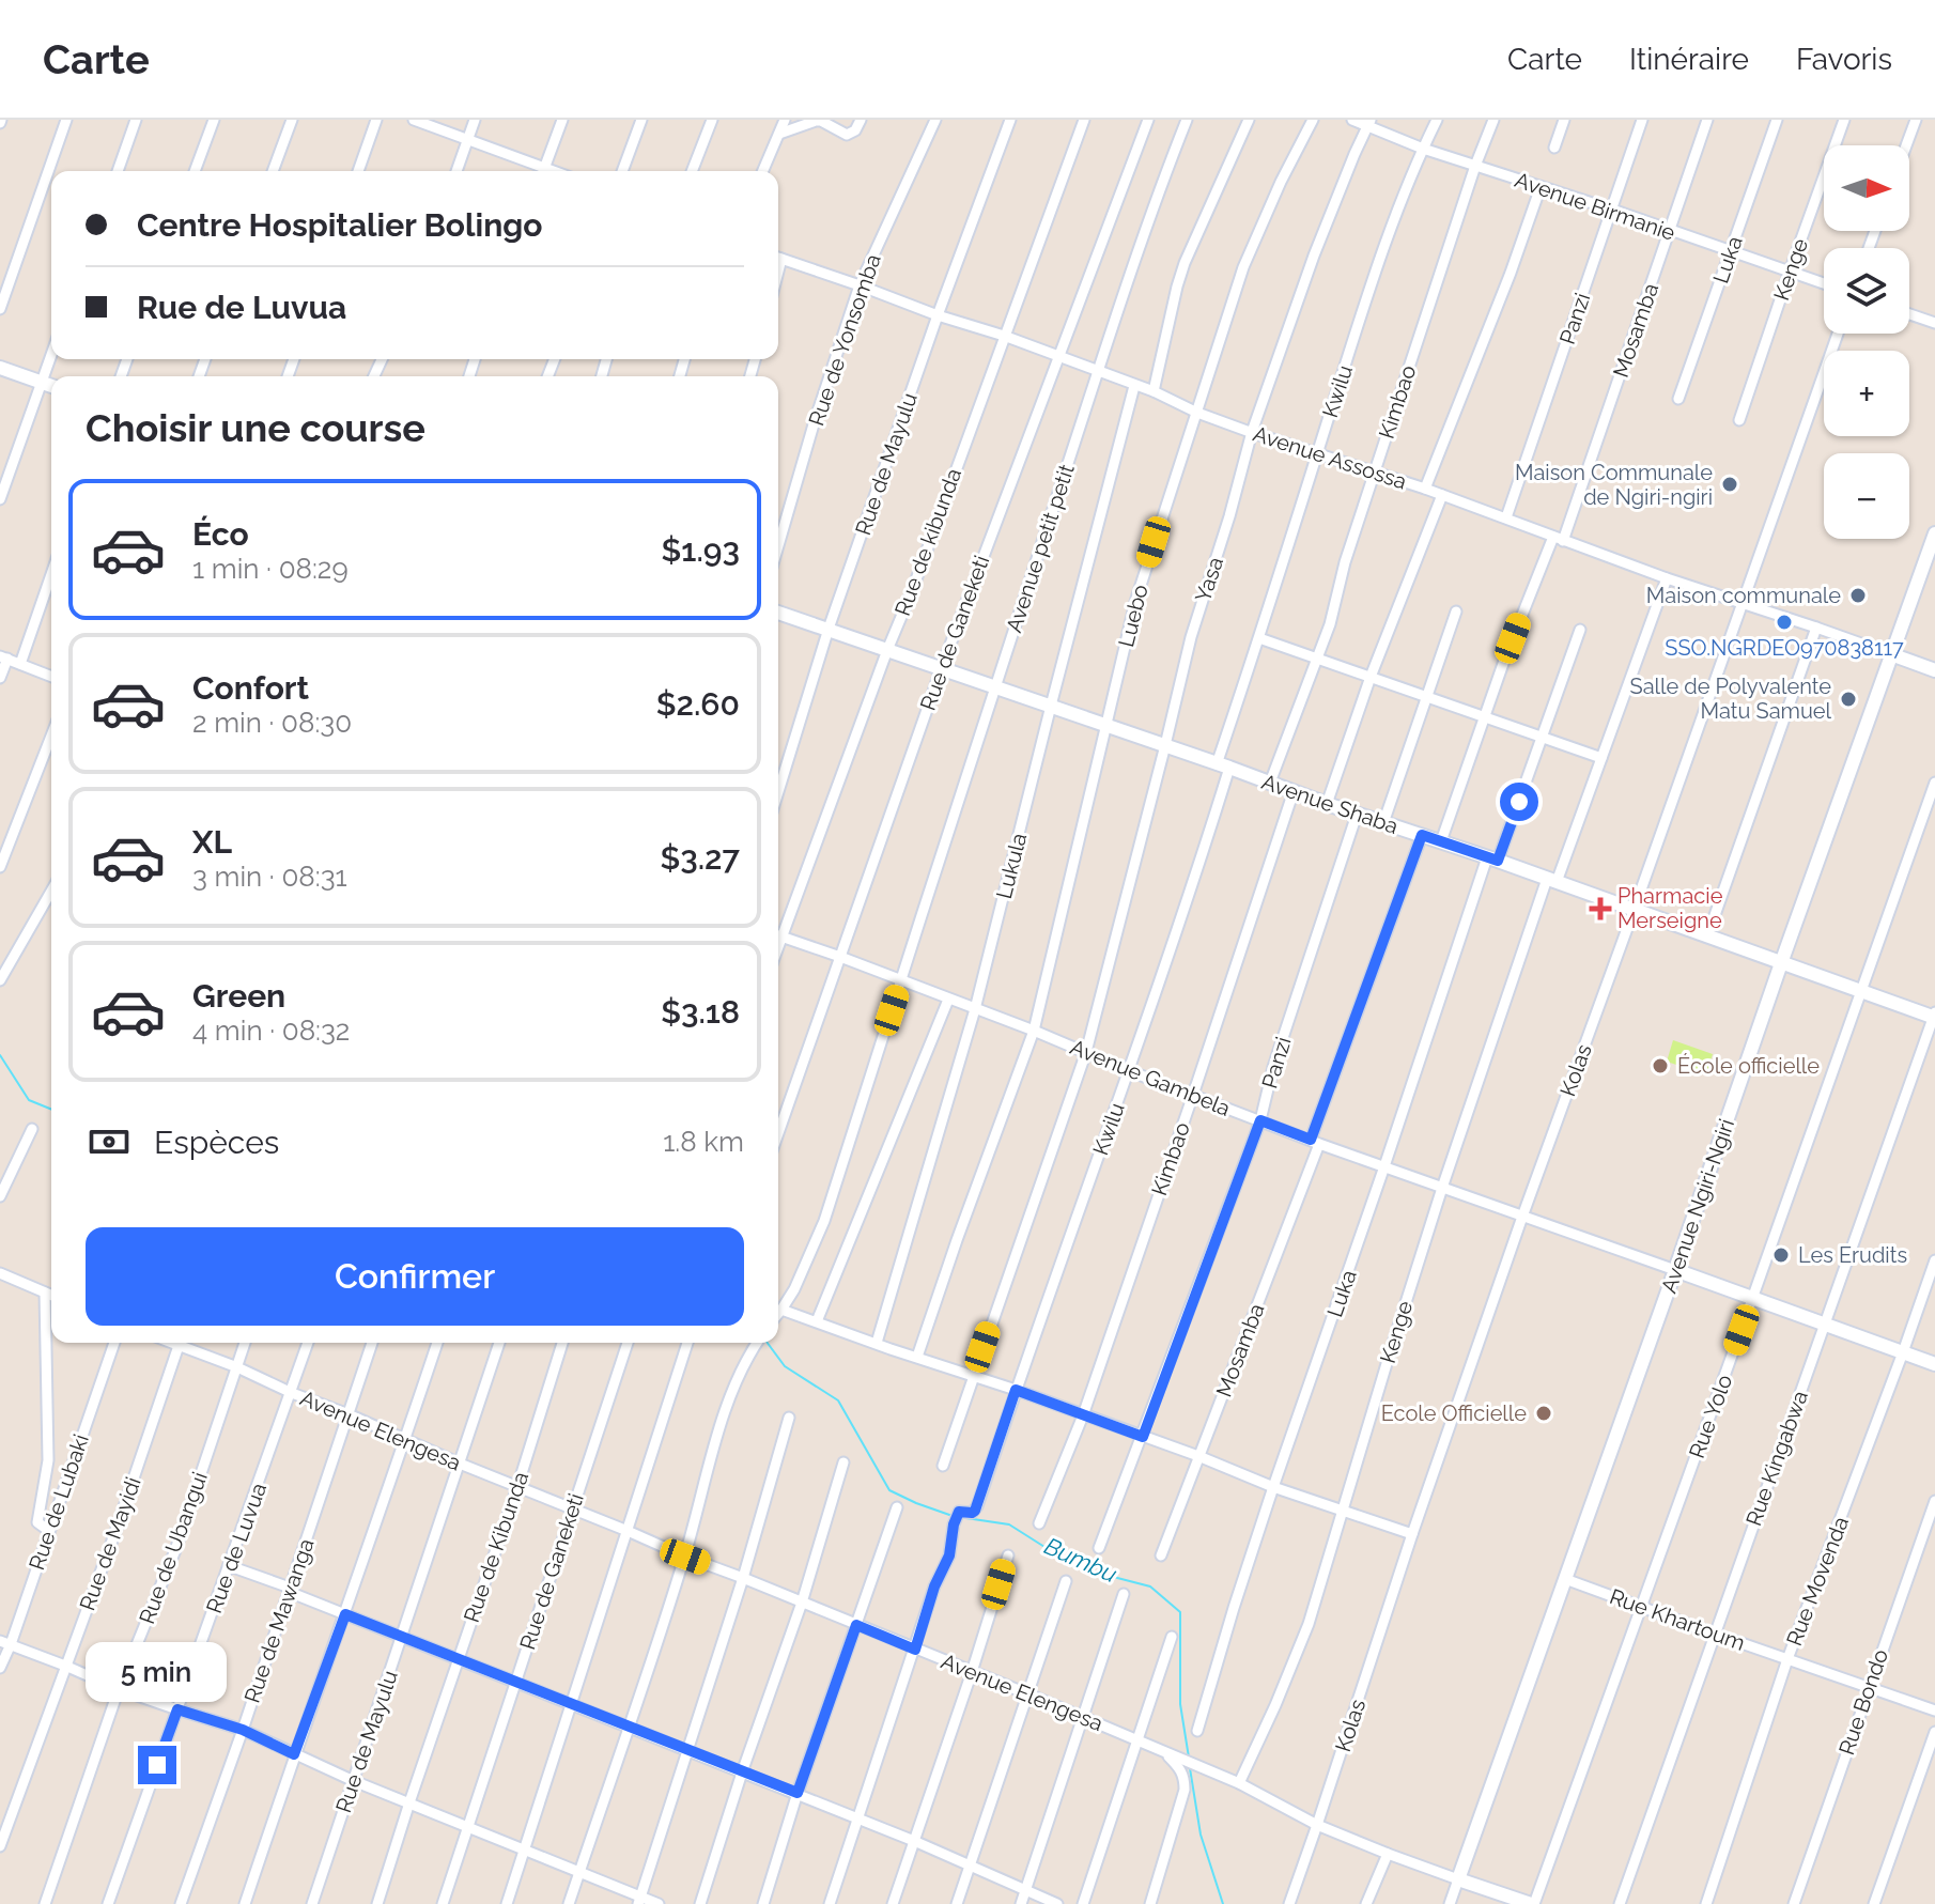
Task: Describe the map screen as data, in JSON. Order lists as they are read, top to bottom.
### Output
{
  "streets": {
    "street": [
      "Avenue Birmanie",
      "Luka",
      "Kenge",
      "Panzi",
      "Mosamba",
      "Rue de Yonsomba",
      "Kwilu",
      "Kimbao",
      "Avenue Assossa",
      "Rue de Mayulu",
      "Rue de kibunda",
      "Avenue petit petit",
      "Yasa",
      "Luebo",
      "Rue de Ganeketi",
      "Avenue Shaba",
      "Lukula",
      "Kolas",
      "Avenue Gambela",
      "Avenue Ngiri-Ngiri",
      "Rue Yolo",
      "Avenue Elengesa",
      "Rue Kingabwa",
      "Rue de Lubaki",
      "Rue de Mayidi",
      "Rue de Kibunda",
      "Rue de Ubangui",
      "Rue de Luvua",
      "Rue Movenda",
      "Rue Khartoum",
      "Rue de Mawanga",
      "Rue Bondo"
    ]
  },
  "crossings": [
    ["Avenue Birmanie", "Luka"],
    ["Avenue Birmanie", "Kenge"],
    ["Avenue Birmanie", "Panzi"],
    ["Avenue Birmanie", "Mosamba"],
    ["Avenue Birmanie", "Kwilu"],
    ["Avenue Birmanie", "Kimbao"],
    ["Avenue Birmanie", "Yasa"],
    ["Luka", "Avenue Shaba"],
    ["Luka", "Avenue Gambela"],
    ["Kenge", "Avenue Assossa"],
    ["Kenge", "Avenue Shaba"],
    ["Kenge", "Avenue Gambela"],
    ["Kenge", "Avenue Elengesa"],
    ["Panzi", "Avenue Assossa"],
    ["Panzi", "Avenue Shaba"],
    ["Panzi", "Avenue Gambela"],
    ["Mosamba", "Avenue Assossa"],
    ["Mosamba", "Avenue Shaba"],
    ["Mosamba", "Avenue Gambela"],
    ["Rue de Yonsomba", "Avenue Assossa"],
    ["Kwilu", "Avenue Assossa"],
    ["Kwilu", "Avenue Shaba"],
    ["Kwilu", "Avenue Gambela"],
    ["Kwilu", "Avenue Elengesa"],
    ["Kimbao", "Avenue Assossa"],
    ["Kimbao", "Avenue Shaba"],
    ["Kimbao", "Avenue Gambela"],
    ["Avenue Assossa", "Rue de Mayulu"],
    ["Avenue Assossa", "Rue de kibunda"],
    ["Avenue Assossa", "Avenue petit petit"],
    ["Avenue Assossa", "Yasa"],
    ["Avenue Assossa", "Luebo"],
    ["Avenue Assossa", "Rue de Ganeketi"],
    ["Avenue Assossa", "Lukula"],
    ["Avenue Assossa", "Kolas"],
    ["Avenue Assossa", "Avenue Ngiri-Ngiri"],
    ["Rue de Mayulu", "Avenue Shaba"],
    ["Rue de Mayulu", "Avenue Elengesa"],
    ["Rue de kibunda", "Avenue Shaba"],
    ["Avenue petit petit", "Avenue Shaba"],
    ["Avenue petit petit", "Avenue Gambela"],
    ["Yasa", "Avenue Shaba"],
    ["Yasa", "Avenue Gambela"],
    ["Luebo", "Avenue Shaba"],
    ["Luebo", "Avenue Gambela"],
    ["Rue de Ganeketi", "Avenue Shaba"],
    ["Rue de Ganeketi", "Avenue Gambela"],
    ["Rue de Ganeketi", "Avenue Elengesa"],
    ["Avenue Shaba", "Lukula"],
    ["Avenue Shaba", "Kolas"],
    ["Avenue Shaba", "Avenue Ngiri-Ngiri"],
    ["Avenue Shaba", "Rue Yolo"],
    ["Avenue Shaba", "Rue Kingabwa"],
    ["Lukula", "Avenue Gambela"],
    ["Kolas", "Avenue Gambela"],
    ["Kolas", "Avenue Elengesa"],
    ["Avenue Gambela", "Avenue Ngiri-Ngiri"],
    ["Avenue Ngiri-Ngiri", "Avenue Elengesa"],
    ["Avenue Ngiri-Ngiri", "Rue Khartoum"],
    ["Rue Yolo", "Rue Khartoum"],
    ["Avenue Elengesa", "Rue de Kibunda"],
    ["Avenue Elengesa", "Rue de Ubangui"],
    ["Avenue Elengesa", "Rue de Luvua"],
    ["Avenue Elengesa", "Rue de Mawanga"],
    ["Rue Kingabwa", "Rue Khartoum"],
    ["Rue Movenda", "Rue Khartoum"],
    ["Rue Khartoum", "Rue Bondo"]
  ],
  "water": ["Bumbu"],
  "places": {
    "other": [
      "Maison Communale de Ngiri-ngiri",
      "Maison communale",
      "SSO.NGRDEO970838117",
      "Salle de Polyvalente Matu Samuel",
      "École officielle",
      "Les Erudits",
      "Ecole Officielle"
    ],
    "health": ["Pharmacie Merseigne"]
  },
  "north": "right",
  "page": {
    "header": "Carte",
    "nav": ["Carte", "Itinéraire", "Favoris"],
    "map_buttons": ["+", "−"],
    "banner": ["Centre Hospitalier Bolingo", "Rue de Luvua"],
    "heading": "Choisir une course",
    "list": [
      {
        "name": "Éco",
        "note": "1 min · 08:29",
        "value": "$1.93"
      },
      {
        "name": "Confort",
        "note": "2 min · 08:30",
        "value": "$2.60"
      },
      {
        "name": "XL",
        "note": "3 min · 08:31",
        "value": "$3.27"
      },
      {
        "name": "Green",
        "note": "4 min · 08:32",
        "value": "$3.18"
      }
    ],
    "pay": ["Espèces", "1.8 km"],
    "buttons": "Confirmer",
    "bubble": "5 min"
  }
}
